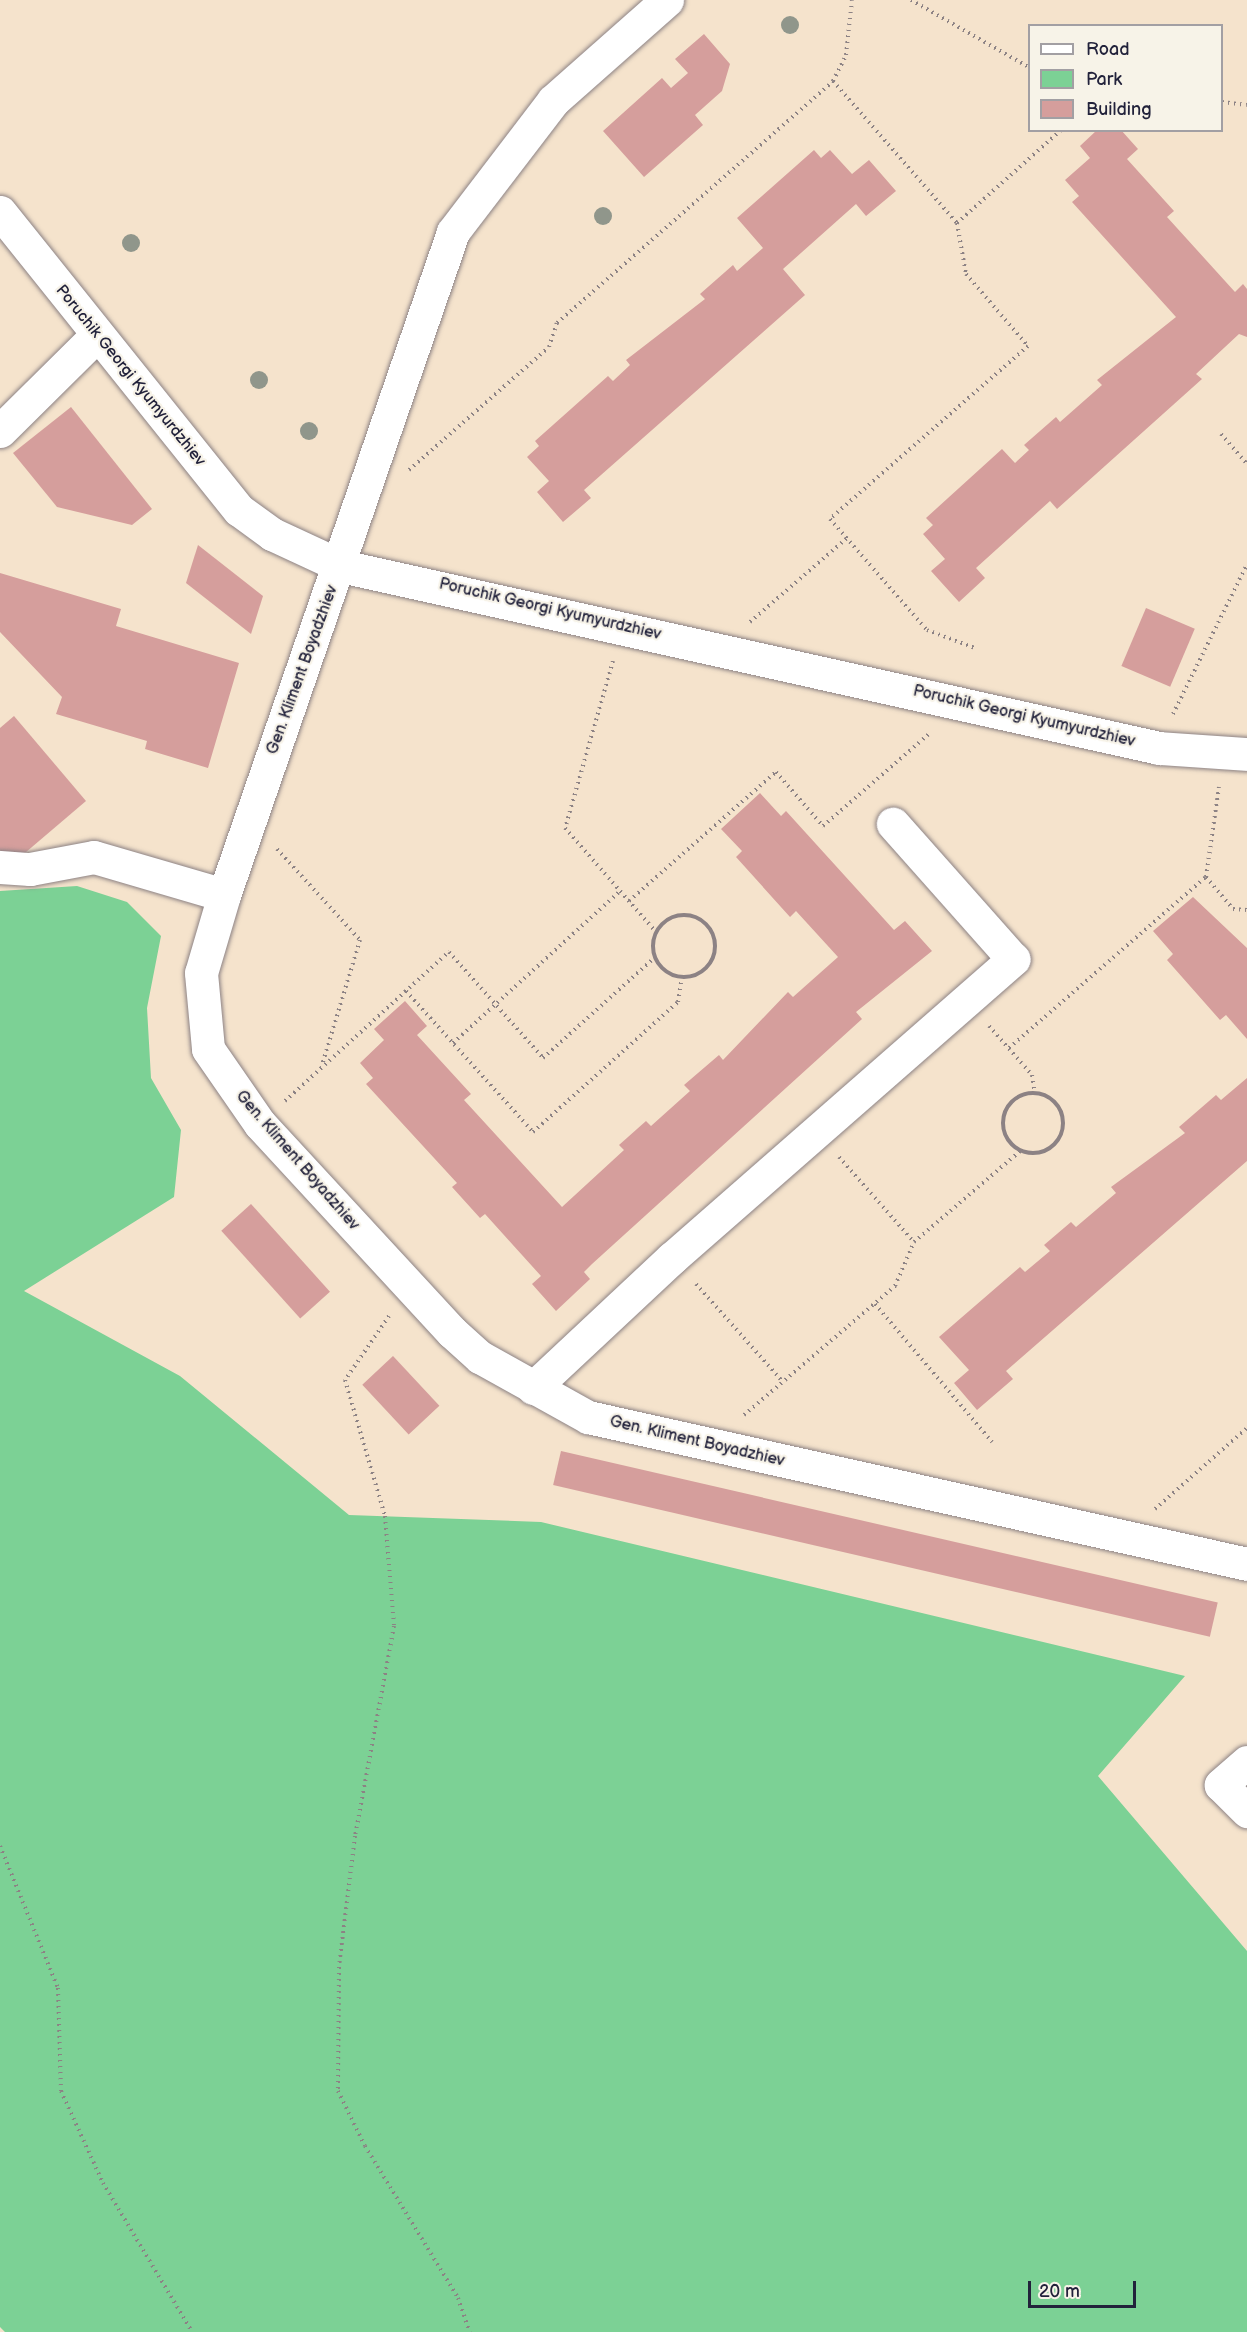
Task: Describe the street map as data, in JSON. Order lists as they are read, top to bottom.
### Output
{
  "streets": {
    "street": ["Poruchik Georgi Kyumyurdzhiev", "Gen. Kliment Boyadzhiev"]
  },
  "crossings": [
    ["Poruchik Georgi Kyumyurdzhiev", "Gen. Kliment Boyadzhiev"]
  ],
  "legend": ["Road", "Park", "Building"],
  "scale_bar": "20 m"
}
